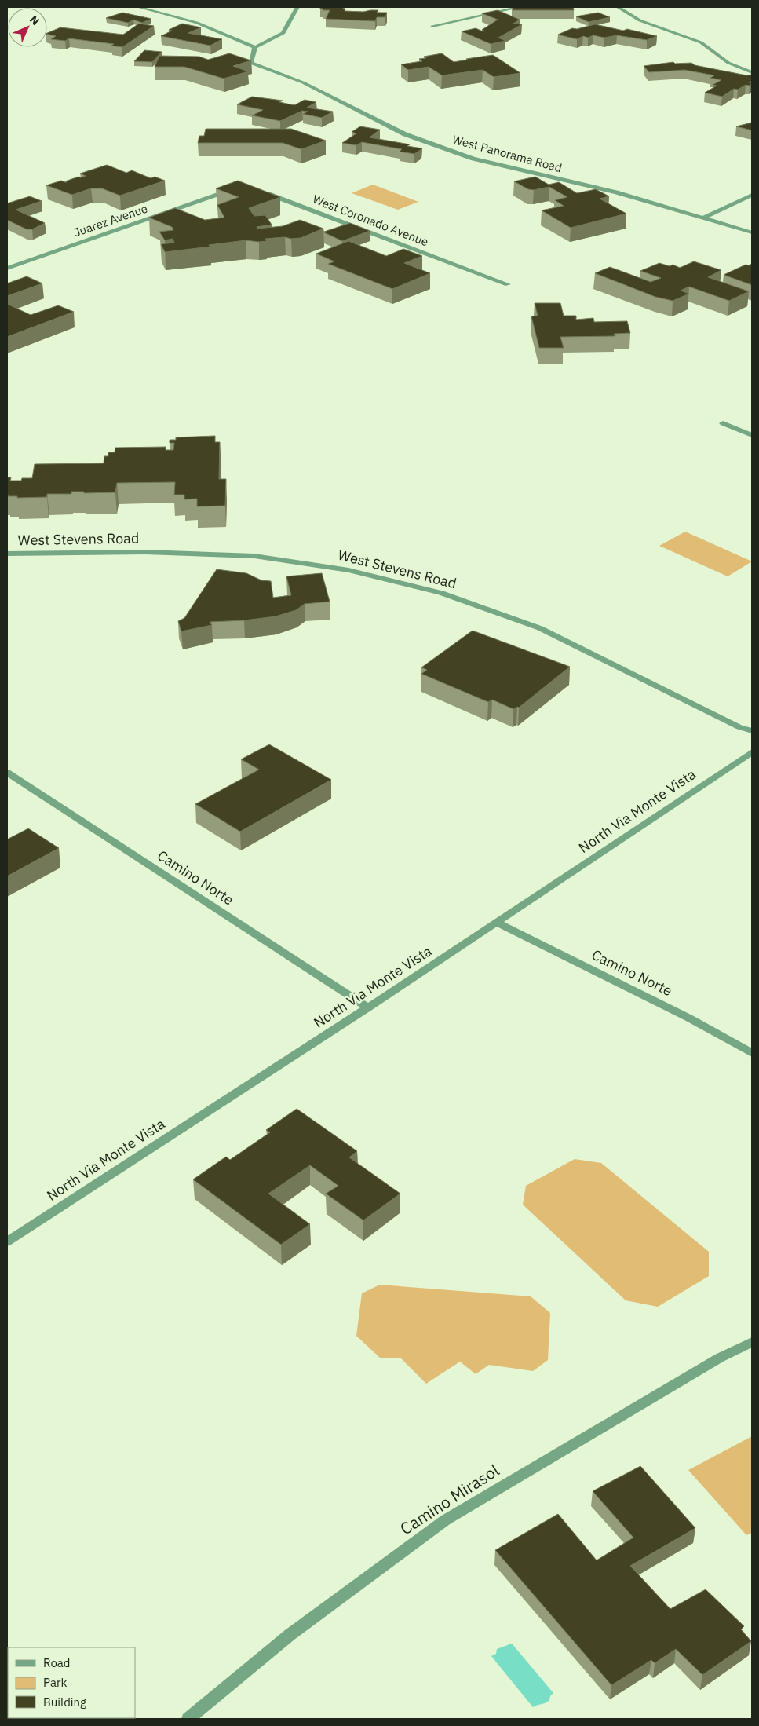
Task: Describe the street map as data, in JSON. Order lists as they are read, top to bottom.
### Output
{
  "streets": {
    "street": [
      "West Panorama Road",
      "Juarez Avenue",
      "West Coronado Avenue",
      "West Stevens Road",
      "North Via Monte Vista",
      "Camino Norte",
      "Camino Mirasol"
    ]
  },
  "crossings": [
    ["North Via Monte Vista", "Camino Norte"]
  ],
  "legend": ["Road", "Park", "Building"],
  "north": "top right"
}
